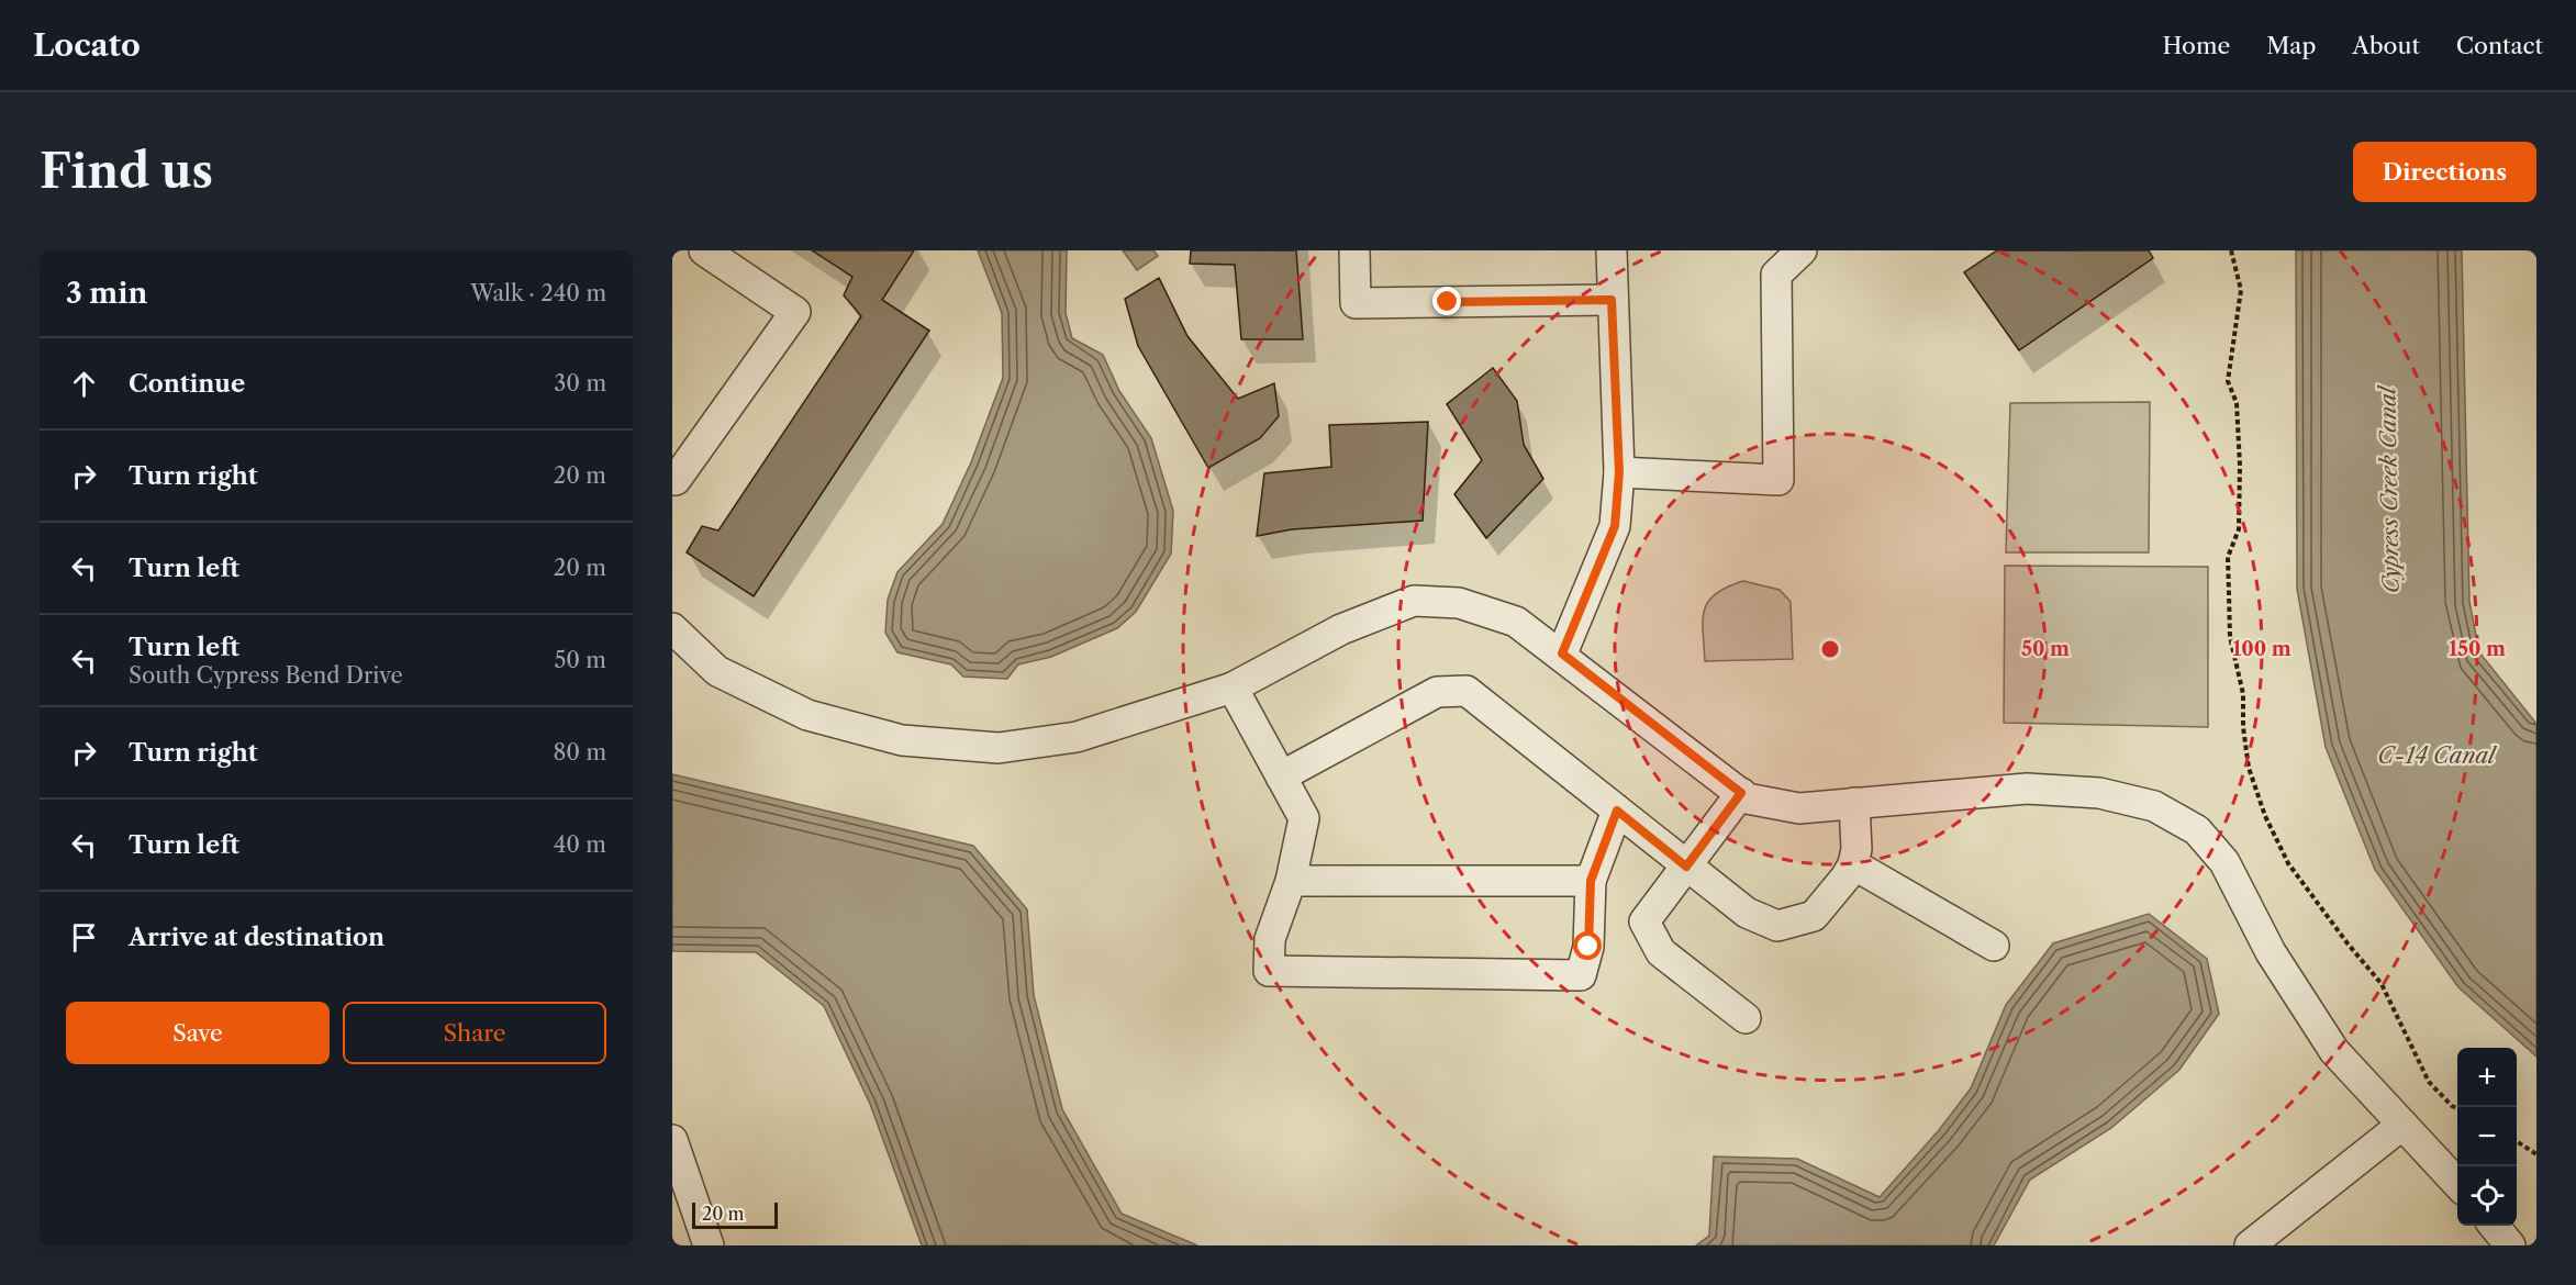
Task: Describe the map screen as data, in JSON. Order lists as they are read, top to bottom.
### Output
{
  "water": ["Cypress Creek Canal", "C-14 Canal"],
  "scale_bar": "20 m",
  "page": {
    "header": "Locato",
    "nav": [
      "Home",
      "Map",
      "About",
      "Contact"
    ],
    "buttons": [
      "Directions",
      ["Save", "Share"]
    ],
    "title": "Find us",
    "heading": ["3 min", "Walk · 240 m"],
    "list": [
      ["Continue", "30 m"],
      ["Turn right", "20 m"],
      ["Turn left", "20 m"],
      ["Turn left", "South Cypress Bend Drive", "50 m"],
      ["Turn right", "80 m"],
      ["Turn left", "40 m"],
      "Arrive at destination"
    ],
    "map_buttons": ["+", "−"],
    "scale": "20 m"
  },
  "rings": ["50 m", "100 m", "150 m"]
}
